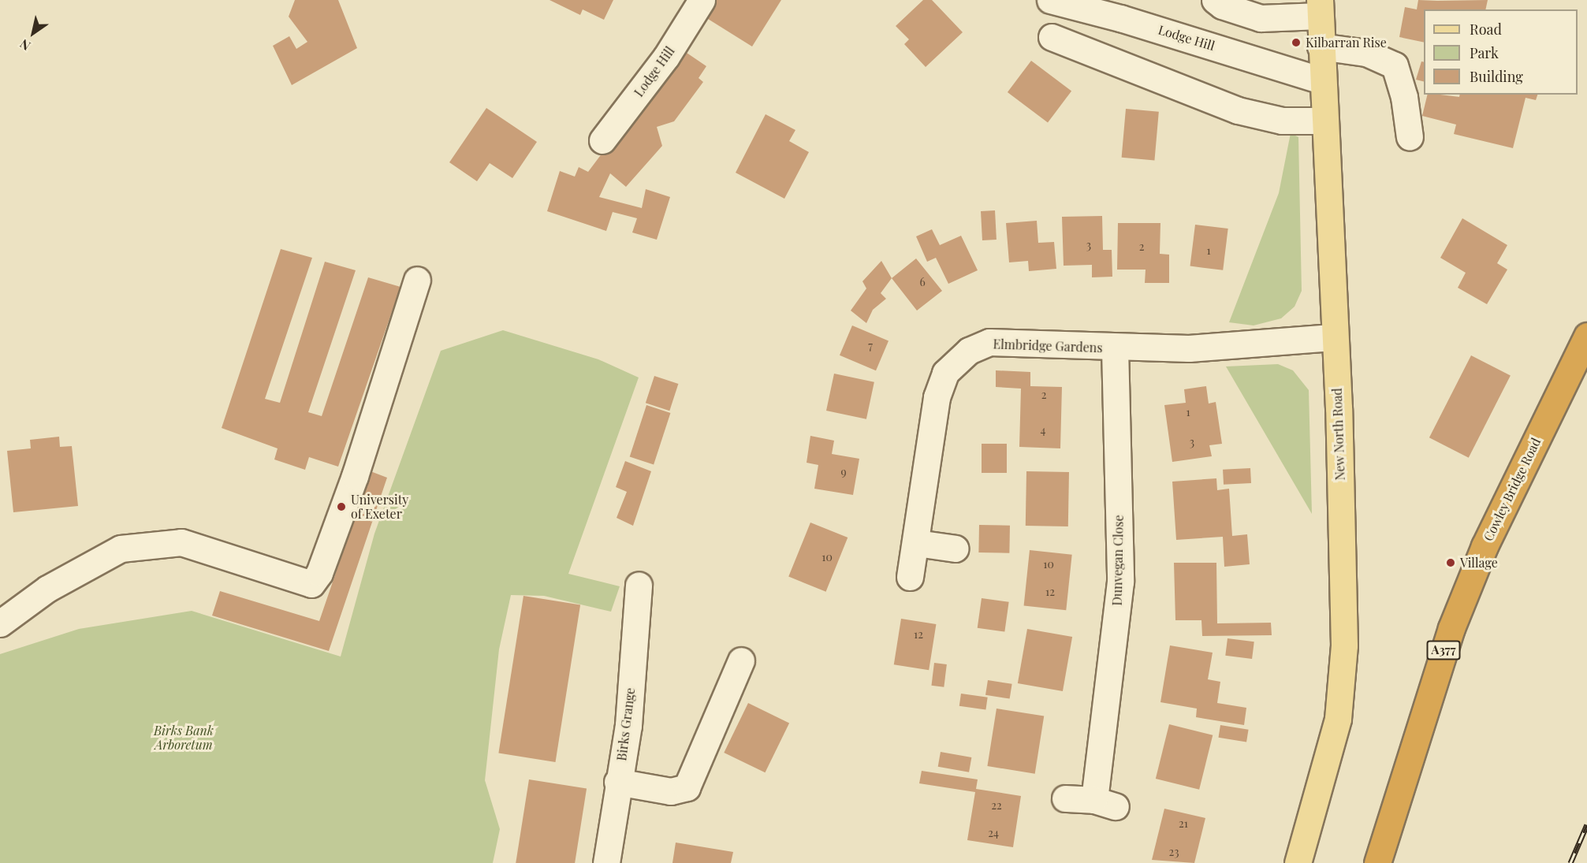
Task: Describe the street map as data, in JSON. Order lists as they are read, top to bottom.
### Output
{
  "streets": {
    "highway": ["Cowley Bridge Road", "A377"],
    "main road": ["New North Road"],
    "street": [
      "Lodge Hill",
      "Elmbridge Gardens",
      "Dunvegan Close",
      "Birks Grange"
    ]
  },
  "crossings": [
    ["Lodge Hill", "New North Road"],
    ["Elmbridge Gardens", "New North Road"],
    ["Elmbridge Gardens", "Dunvegan Close"]
  ],
  "parks": ["Birks Bank Arboretum"],
  "places": ["Kilbarran Rise", "University of Exeter", "Village"],
  "house_numbers": [
    "3",
    "2",
    "1",
    "6",
    "7",
    "2",
    "1",
    "4",
    "3",
    "9",
    "10",
    "10",
    "12",
    "12",
    "22",
    "21",
    "24",
    "23"
  ],
  "legend": ["Road", "Park", "Building"],
  "north": "bottom left"
}
